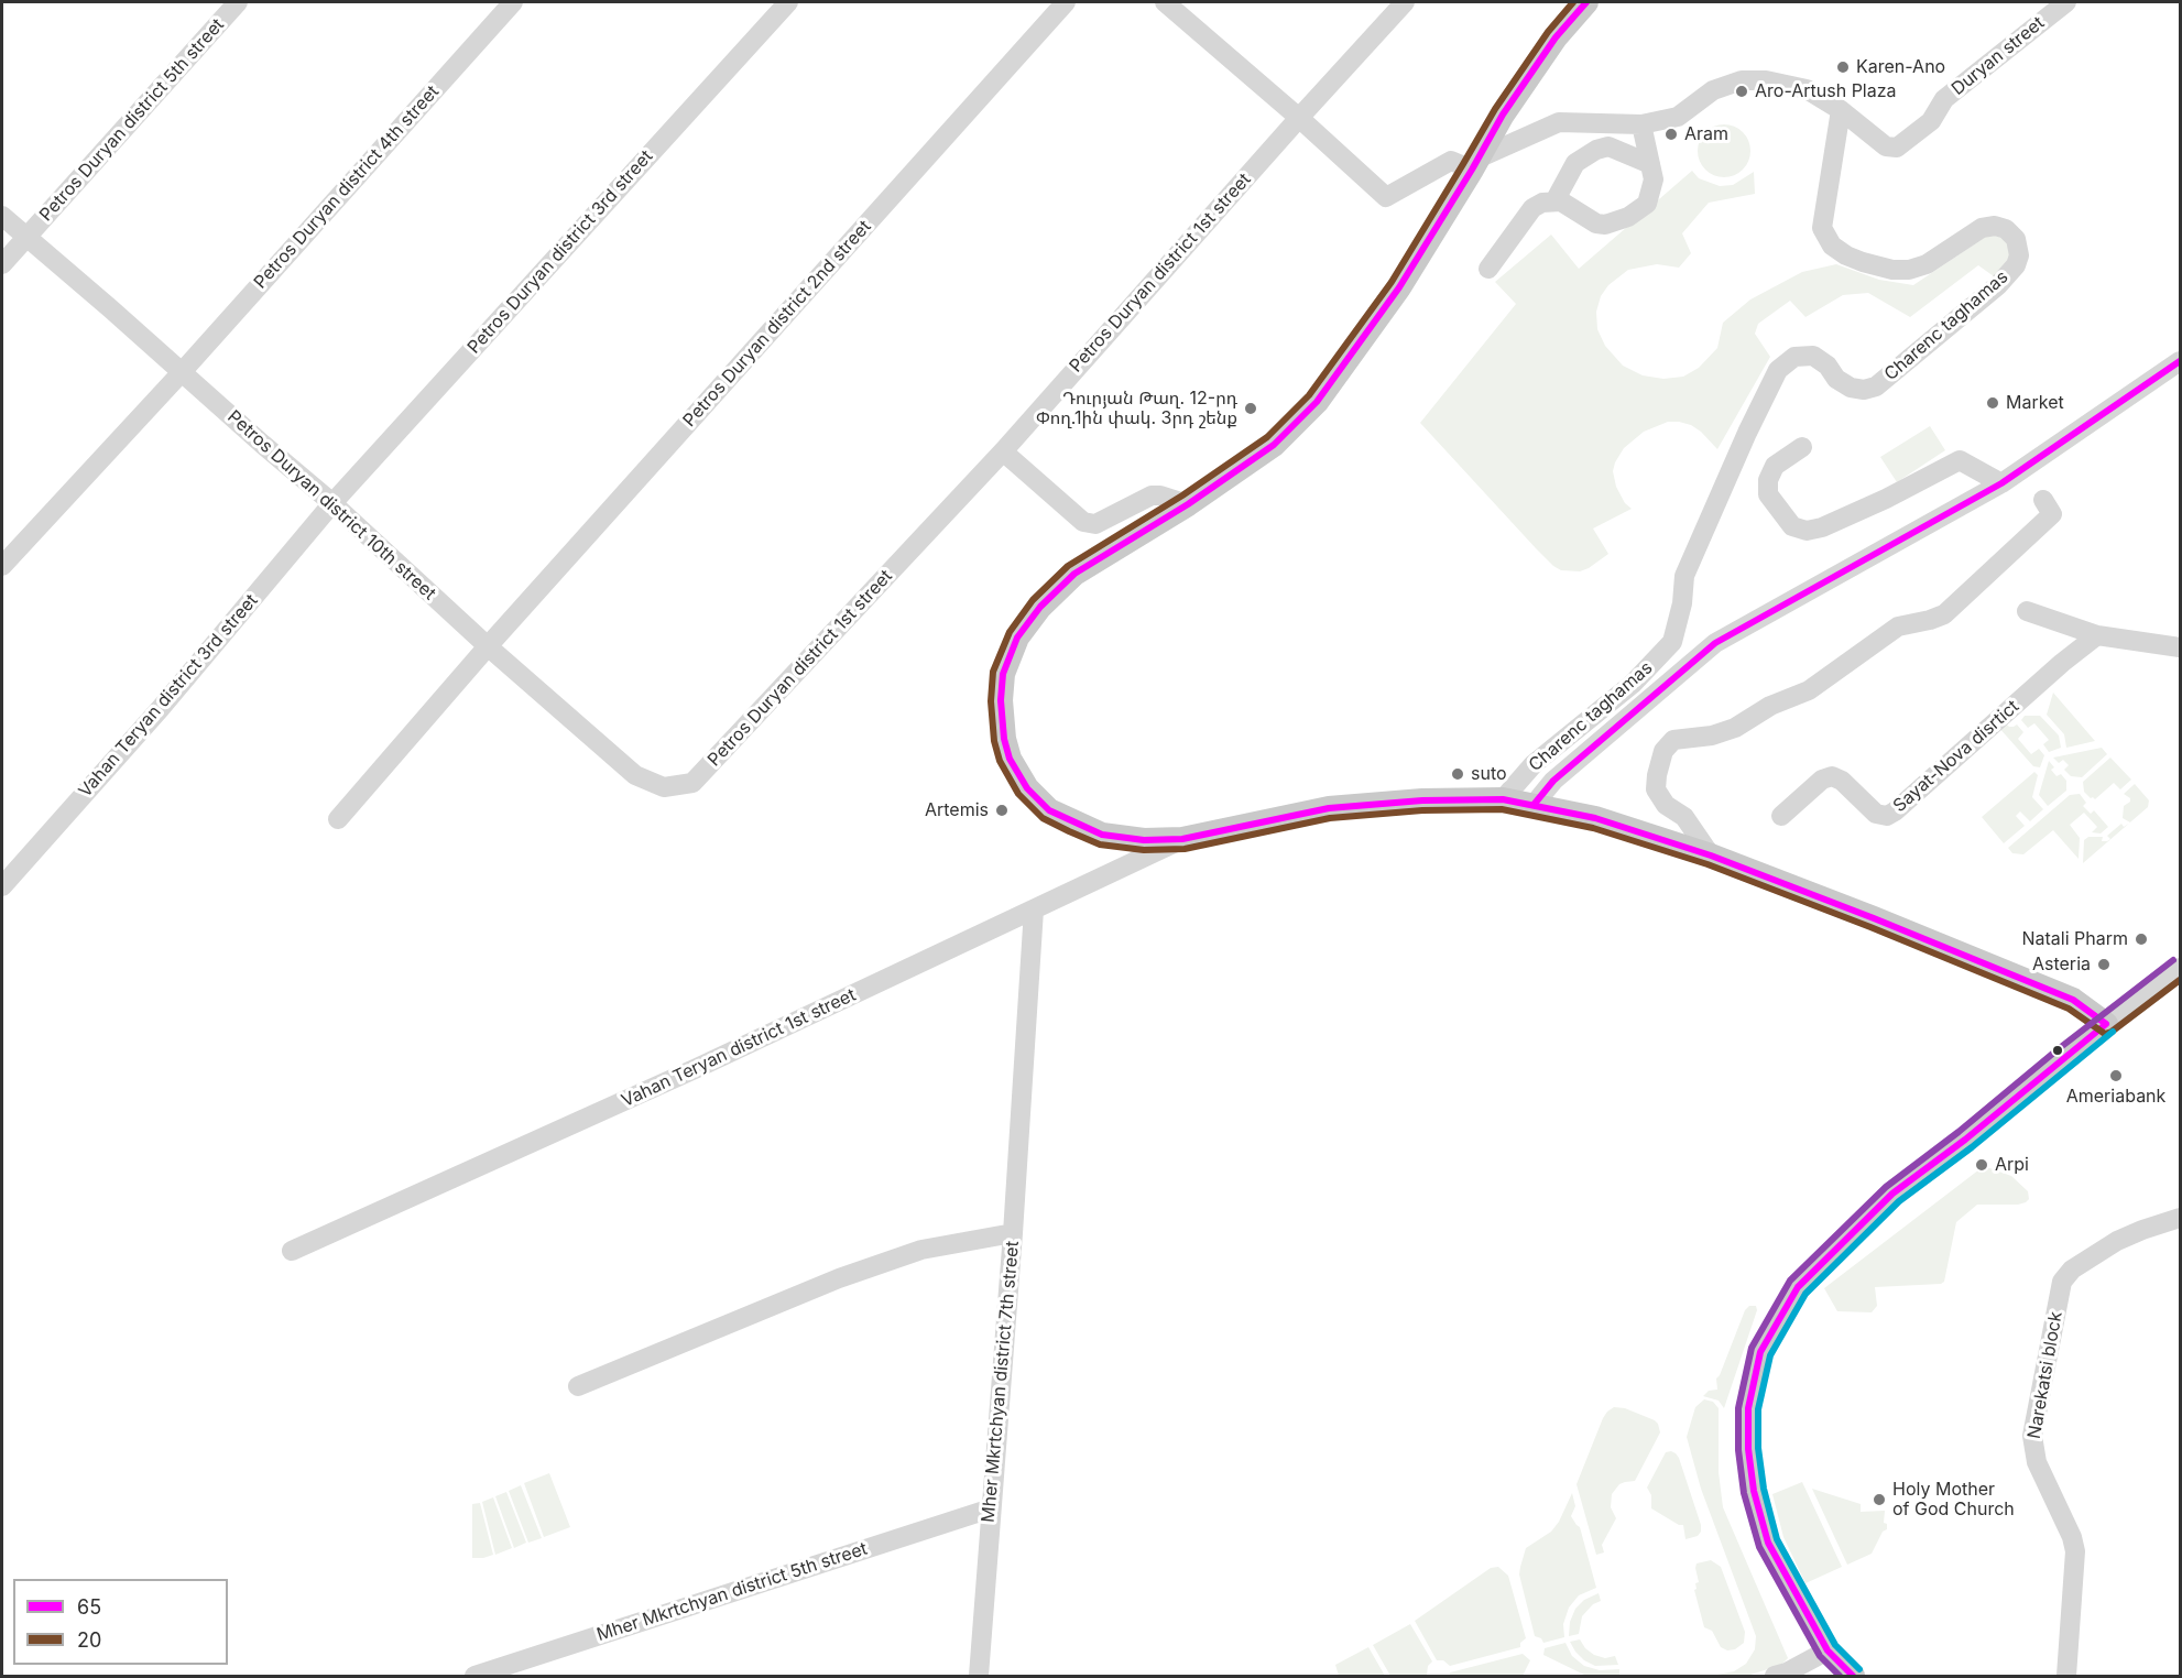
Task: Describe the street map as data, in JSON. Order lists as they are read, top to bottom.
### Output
{
  "streets": {
    "street": [
      "Duryan street",
      "Petros Duryan district 5th street",
      "Petros Duryan district 4th street",
      "Petros Duryan district 3rd street",
      "Petros Duryan district 1st street",
      "Petros Duryan district 2nd street",
      "Charenc taghamas",
      "Petros Duryan district 10th street",
      "Vahan Teryan district 3rd street",
      "Sayat-Nova disrtict",
      "Vahan Teryan district 1st street",
      "Narekatsi block",
      "Mher Mkrtchyan district 7th street",
      "Mher Mkrtchyan district 5th street"
    ]
  },
  "crossings": [
    ["Duryan street", "Charenc taghamas"],
    ["Petros Duryan district 5th street", "Petros Duryan district 10th street"],
    ["Petros Duryan district 4th street", "Petros Duryan district 10th street"],
    ["Petros Duryan district 3rd street", "Petros Duryan district 10th street"],
    ["Petros Duryan district 3rd street", "Vahan Teryan district 3rd street"],
    ["Petros Duryan district 1st street", "Petros Duryan district 10th street"],
    ["Petros Duryan district 2nd street", "Petros Duryan district 10th street"],
    ["Petros Duryan district 10th street", "Vahan Teryan district 3rd street"],
    ["Mher Mkrtchyan district 7th street", "Mher Mkrtchyan district 5th street"]
  ],
  "places": [
    "Karen-Ano",
    "Aro-Artush Plaza",
    "Aram",
    "Market",
    "Դուրյան Թաղ. 12-րդ Փող.1ին փակ․ 3րդ շենք",
    "suto",
    "Artemis",
    "Natali Pharm",
    "Asteria",
    "Ameriabank",
    "Arpi",
    "Holy Mother of God Church"
  ],
  "lines": ["transit line 65", "transit line 20"],
  "legend": ["65", "20"]
}
